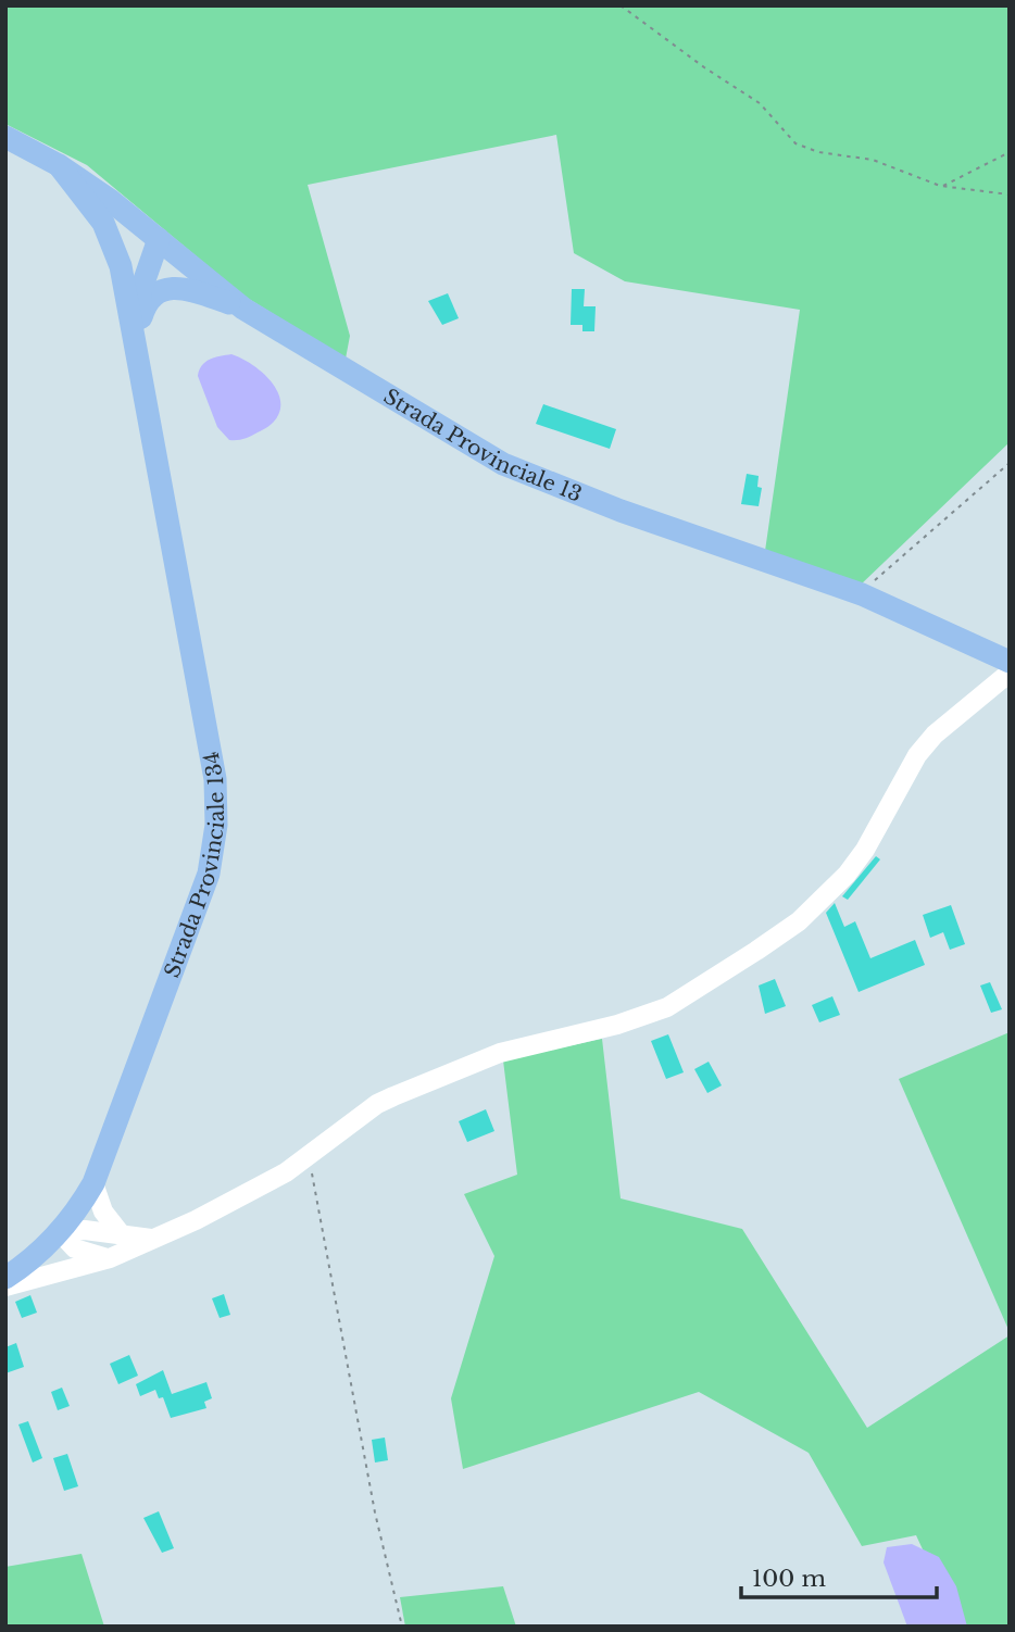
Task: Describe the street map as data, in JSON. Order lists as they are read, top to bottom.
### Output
{
  "streets": {
    "main road": ["Strada Provinciale 13", "Strada Provinciale 134"]
  },
  "scale_bar": "100 m"
}
